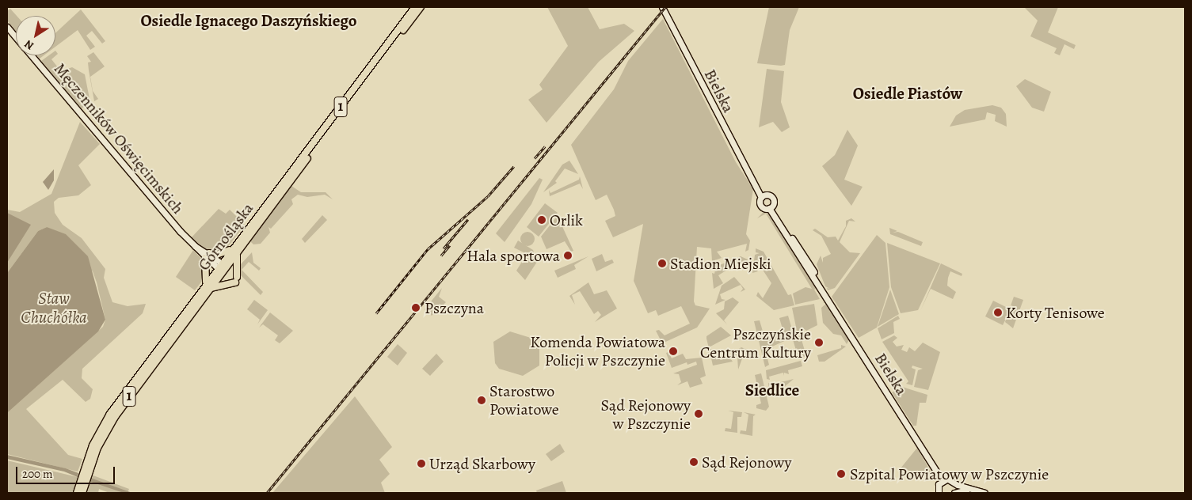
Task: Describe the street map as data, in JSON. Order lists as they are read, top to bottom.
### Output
{
  "streets": {
    "main road": [
      "Bielska",
      "1",
      "Męczenników Oświęcimskich",
      "Górnośląska"
    ]
  },
  "crossings": [
    ["Męczenników Oświęcimskich", "Górnośląska"]
  ],
  "districts": ["Osiedle Ignacego Daszyńskiego", "Osiedle Piastów", "Siedlice"],
  "water": ["Staw Chuchółka"],
  "places": [
    "Orlik",
    "Hala sportowa",
    "Stadion Miejski",
    "Pszczyna",
    "Korty Tenisowe",
    "Pszczyńskie Centrum Kultury",
    "Komenda Powiatowa Policji w Pszczynie",
    "Starostwo Powiatowe",
    "Sąd Rejonowy w Pszczynie",
    "Sąd Rejonowy",
    "Urząd Skarbowy",
    "Szpital Powiatowy w Pszczynie"
  ],
  "scale_bar": "200 m",
  "north": "bottom left"
}
